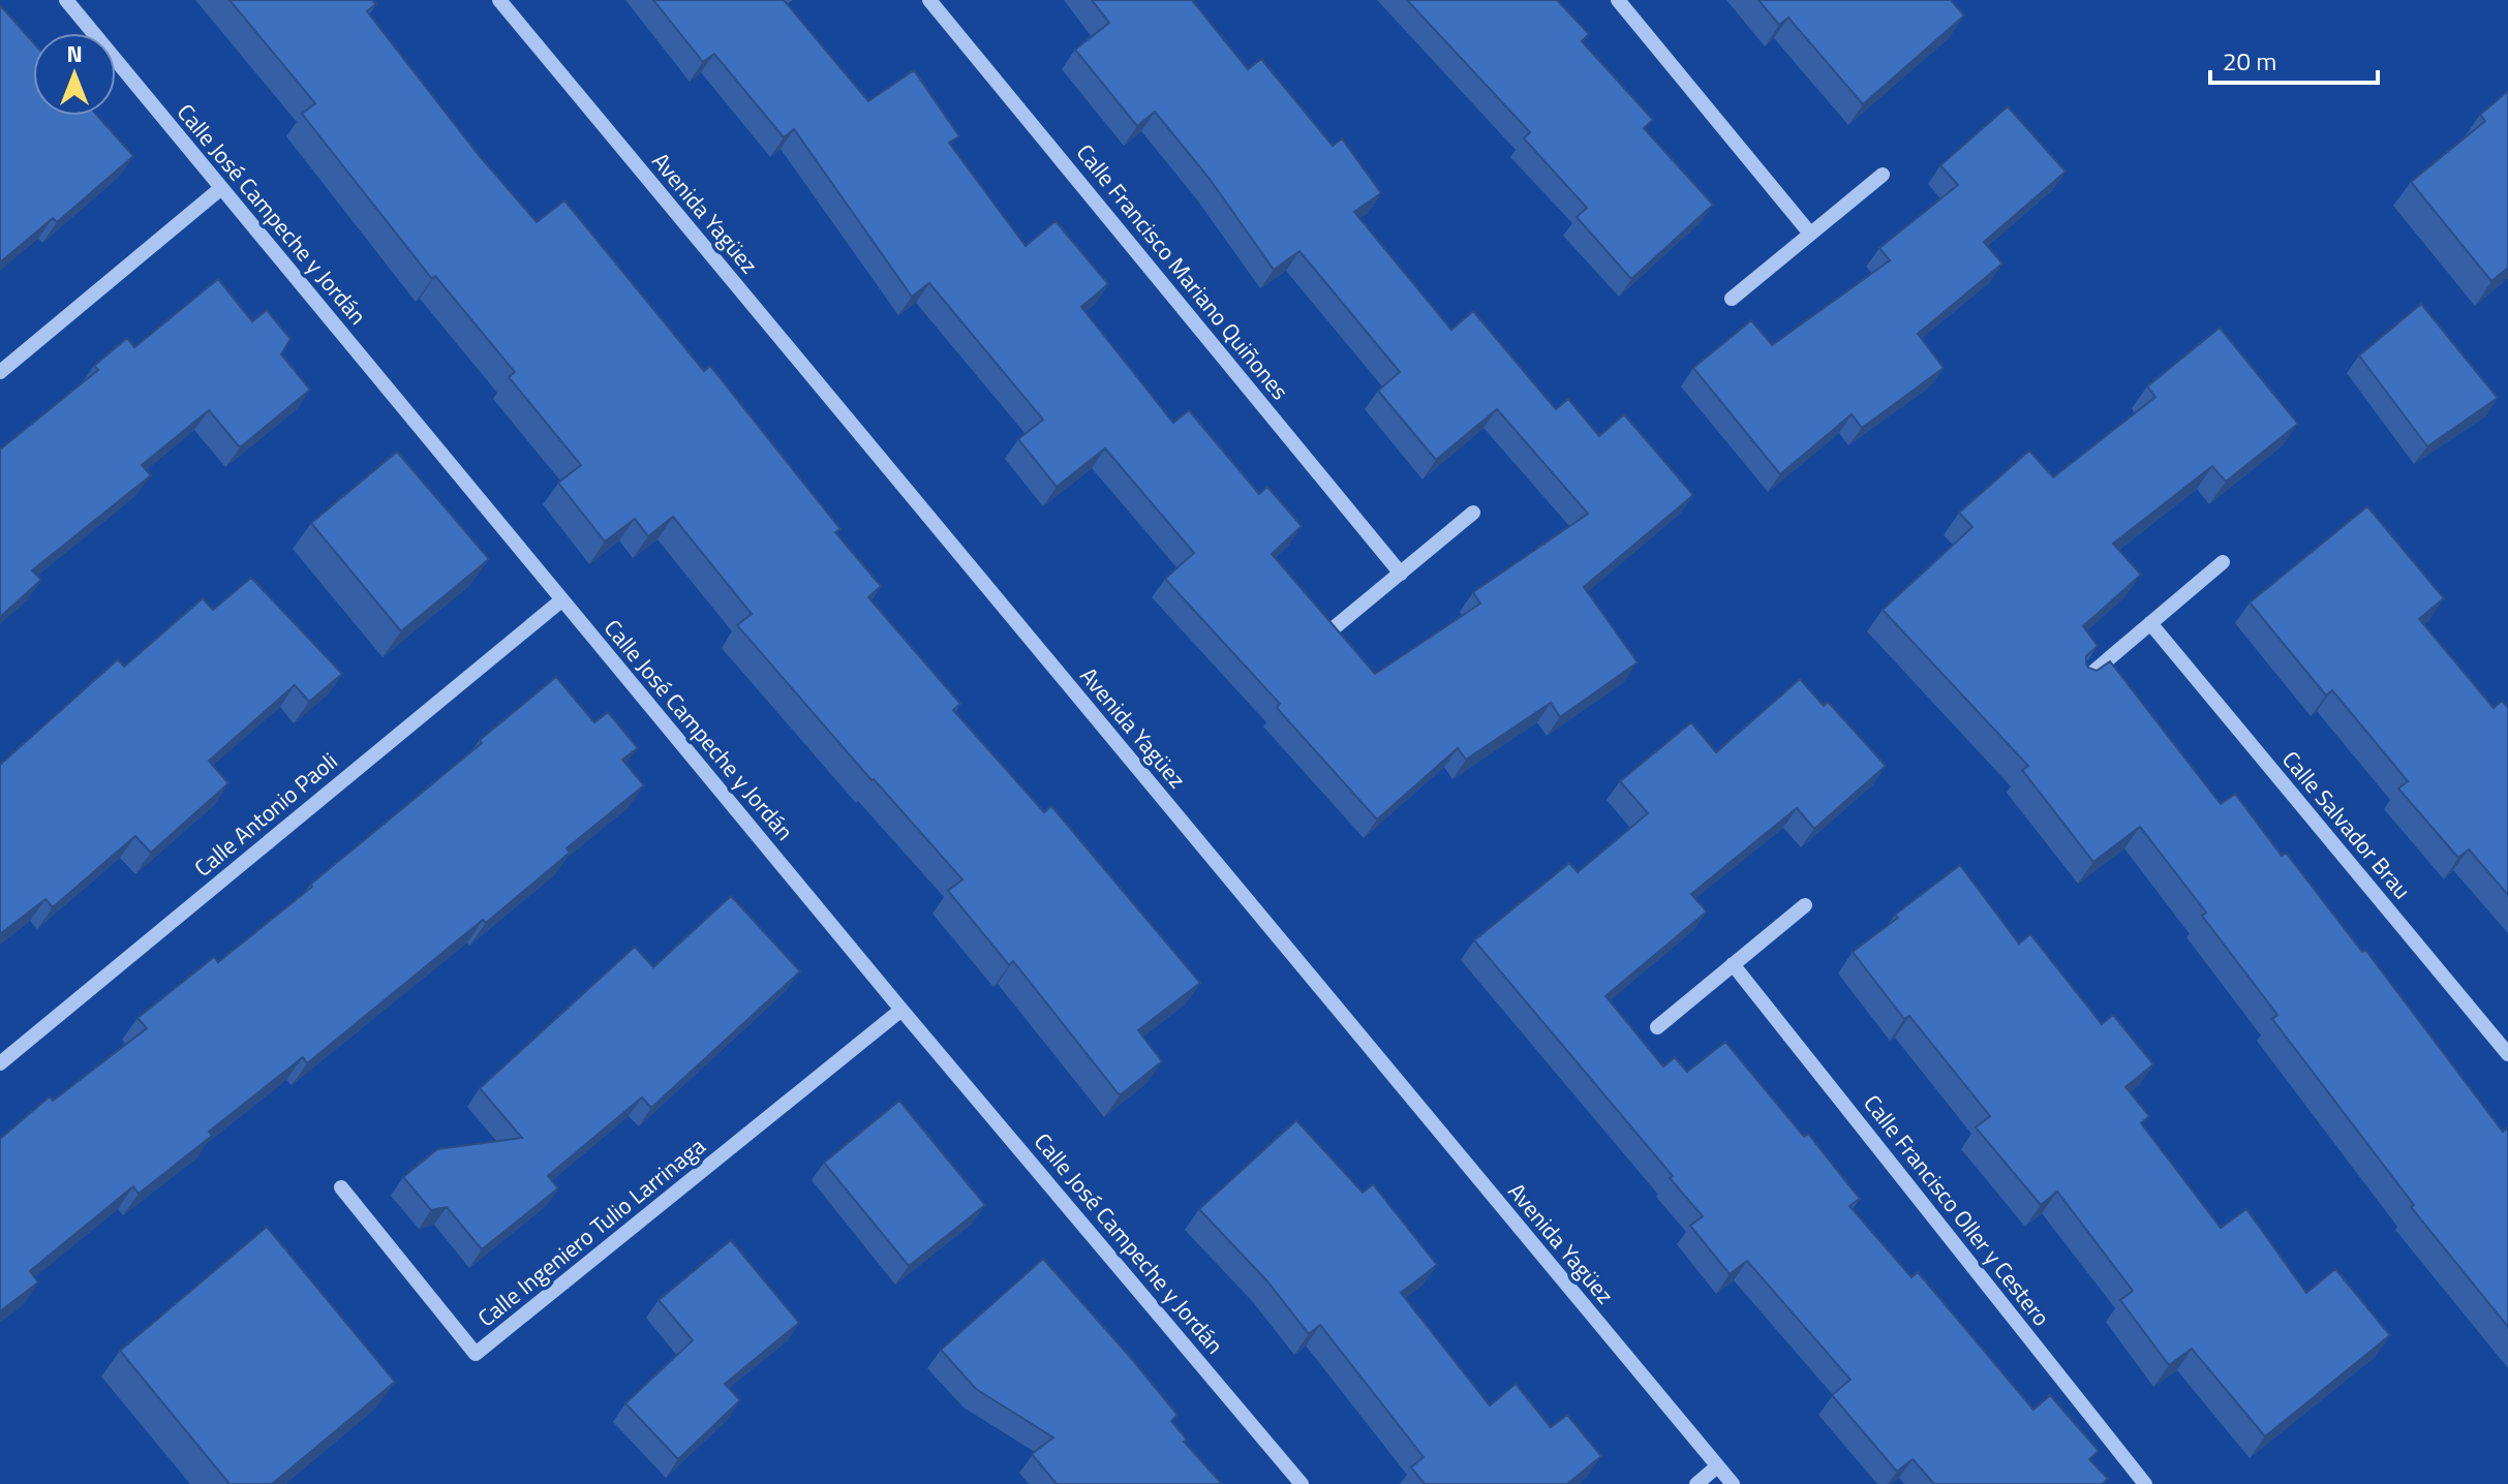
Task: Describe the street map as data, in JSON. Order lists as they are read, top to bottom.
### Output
{
  "streets": {
    "street": [
      "Avenida Yagüez",
      "Calle José Campeche y Jordán",
      "Calle Francisco Mariano Quiñones",
      "Calle Antonio Paoli",
      "Calle Salvador Brau",
      "Calle Francisco Oller y Cestero",
      "Calle Ingeniero Tulio Larrinaga"
    ]
  },
  "crossings": [
    ["Calle José Campeche y Jordán", "Calle Antonio Paoli"],
    ["Calle José Campeche y Jordán", "Calle Ingeniero Tulio Larrinaga"]
  ],
  "scale_bar": "20 m",
  "north": "top"
}
